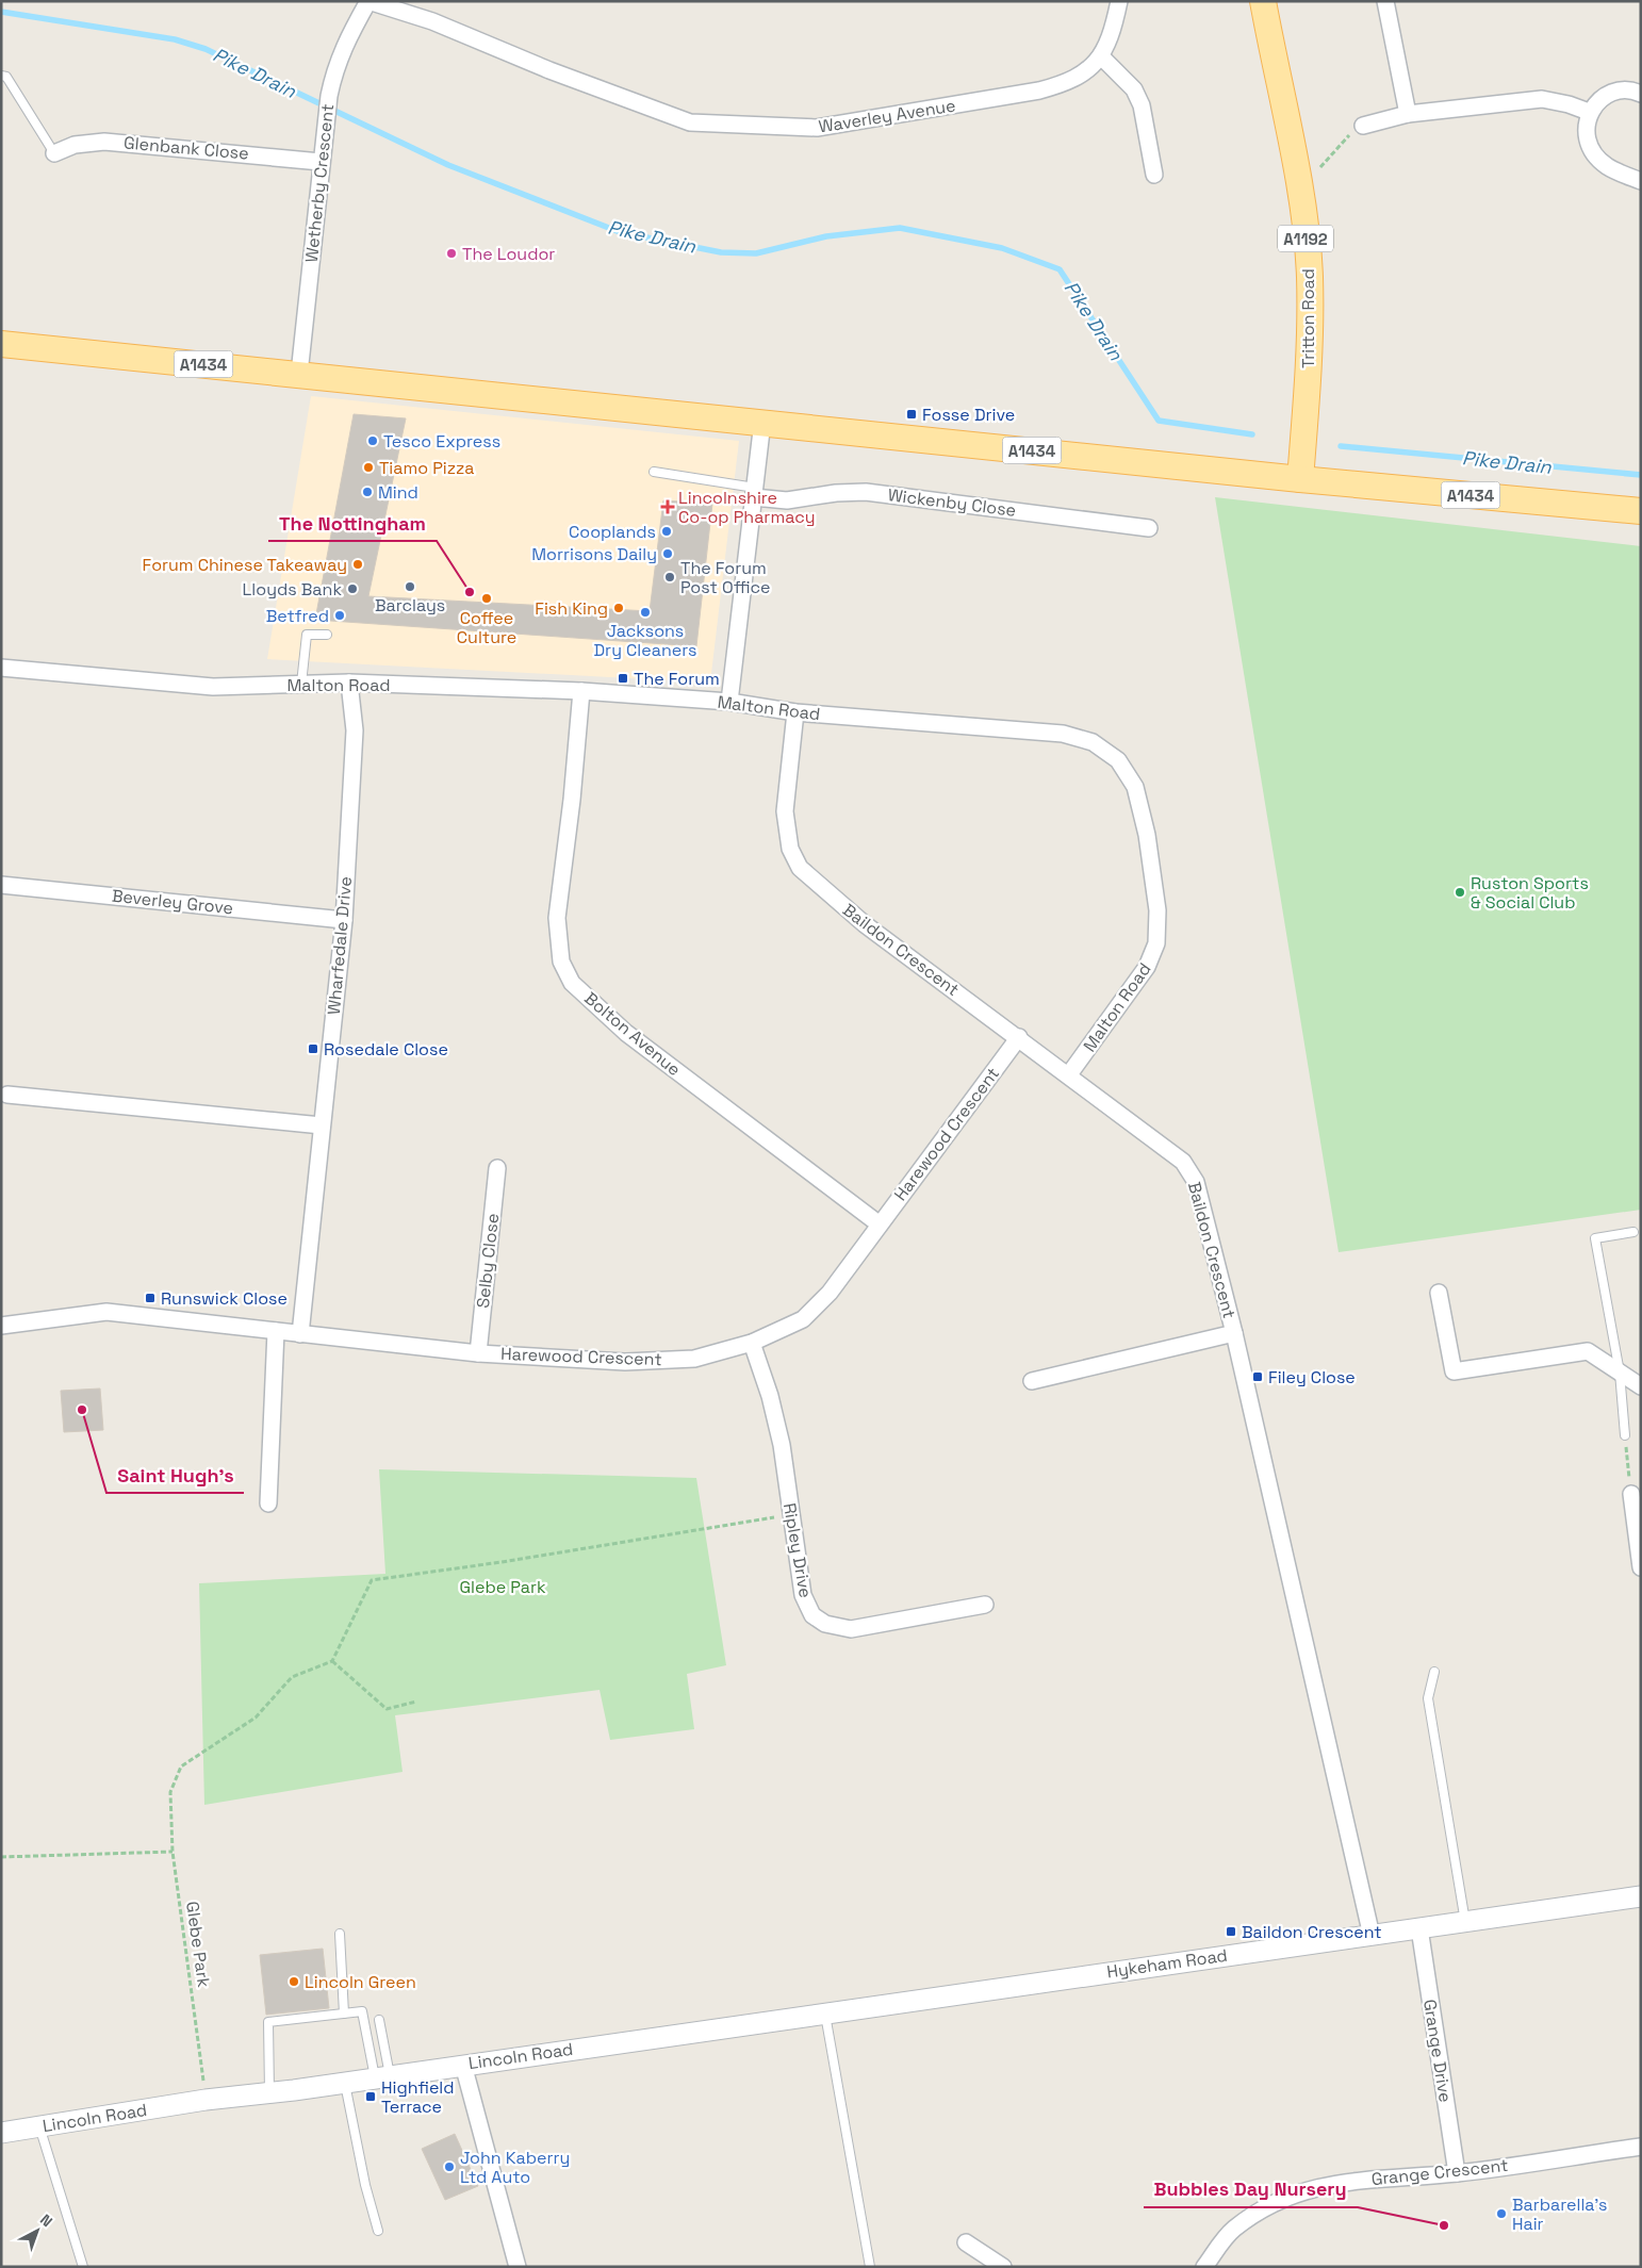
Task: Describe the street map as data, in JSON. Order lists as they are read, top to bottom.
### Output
{
  "streets": {
    "main road": ["A1192", "Tritton Road", "A1434"],
    "street": [
      "Waverley Avenue",
      "Glenbank Close",
      "Wetherby Crescent",
      "Wickenby Close",
      "Malton Road",
      "Beverley Grove",
      "Wharfedale Drive",
      "Baildon Crescent",
      "Bolton Avenue",
      "Harewood Crescent",
      "Selby Close",
      "Ripley Drive",
      "Hykeham Road",
      "Grange Drive",
      "Lincoln Road",
      "Grange Crescent"
    ],
    "path": ["Glebe Park"]
  },
  "crossings": [
    ["Waverley Avenue", "Wetherby Crescent"],
    ["Glenbank Close", "Wetherby Crescent"],
    ["Wetherby Crescent", "A1434"],
    ["Tritton Road", "A1434"],
    ["Malton Road", "Wharfedale Drive"],
    ["Malton Road", "Baildon Crescent"],
    ["Malton Road", "Bolton Avenue"],
    ["Beverley Grove", "Wharfedale Drive"],
    ["Wharfedale Drive", "Harewood Crescent"],
    ["Baildon Crescent", "Harewood Crescent"],
    ["Baildon Crescent", "Hykeham Road"],
    ["Bolton Avenue", "Harewood Crescent"],
    ["Harewood Crescent", "Selby Close"],
    ["Harewood Crescent", "Ripley Drive"],
    ["Glebe Park", "Lincoln Road"],
    ["Hykeham Road", "Grange Drive"],
    ["Hykeham Road", "Lincoln Road"],
    ["Grange Drive", "Grange Crescent"]
  ],
  "water": ["Pike Drain"],
  "parks": ["Glebe Park"],
  "places": {
    "other": [
      "The Loudor",
      "Tesco Express",
      "Tiamo Pizza",
      "Mind",
      "Cooplands",
      "Morrisons Daily",
      "Forum Chinese Takeaway",
      "The Forum Post Office",
      "Barclays",
      "Lloyds Bank",
      "The Nottingham",
      "Coffee Culture",
      "Fish King",
      "Jacksons Dry Cleaners",
      "Betfred",
      "Ruston Sports & Social Club",
      "Saint Hugh's",
      "Lincoln Green",
      "John Kaberry Ltd Auto",
      "Barbarella's Hair",
      "Bubbles Day Nursery"
    ],
    "transit": [
      "Fosse Drive",
      "The Forum",
      "Rosedale Close",
      "Runswick Close",
      "Filey Close",
      "Baildon Crescent",
      "Highfield Terrace"
    ],
    "health": ["Lincolnshire Co-op Pharmacy"]
  },
  "north": "top right"
}
